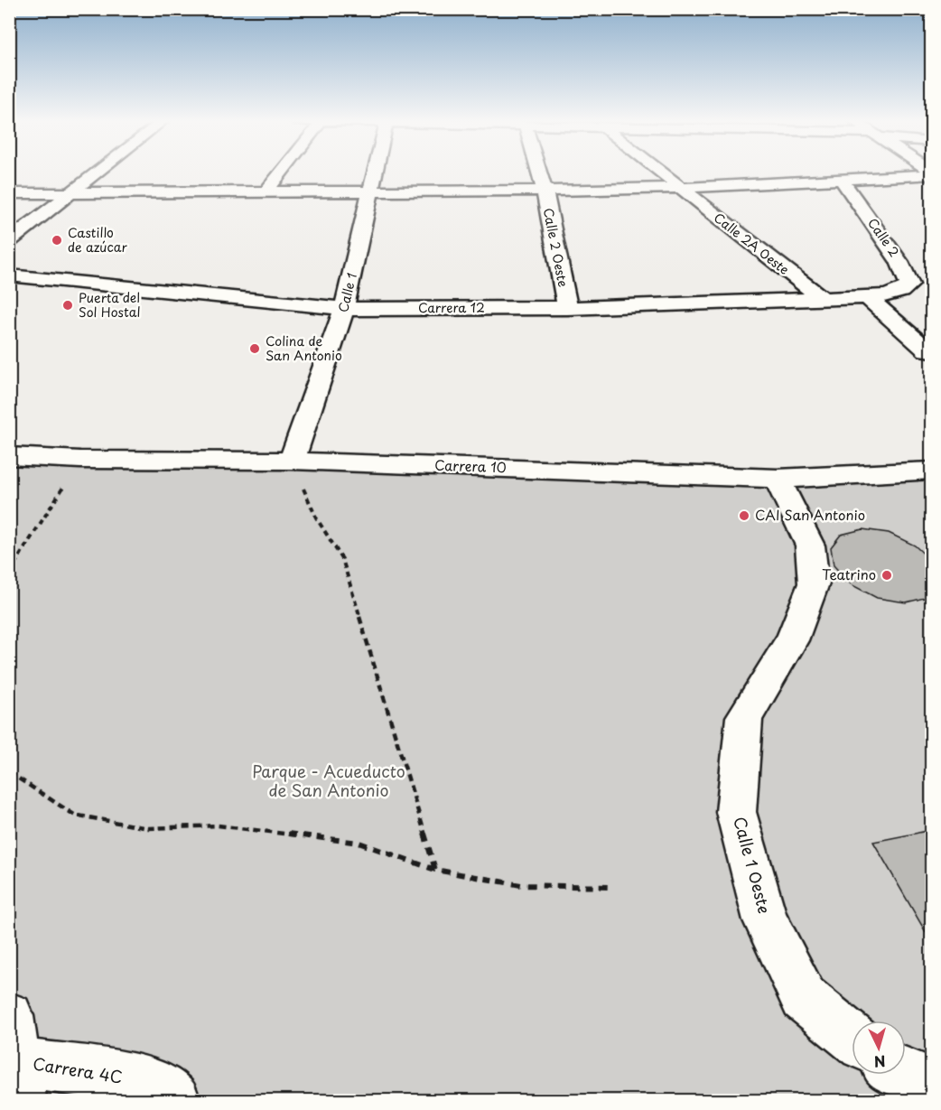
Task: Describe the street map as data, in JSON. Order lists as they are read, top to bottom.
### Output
{
  "streets": {
    "street": [
      "Calle 2",
      "Calle 2A Oeste",
      "Calle 2 Oeste",
      "Calle 1",
      "Carrera 12",
      "Carrera 10",
      "Calle 1 Oeste",
      "Carrera 4C"
    ]
  },
  "crossings": [
    ["Calle 2", "Carrera 12"],
    ["Calle 2A Oeste", "Carrera 12"],
    ["Calle 2 Oeste", "Carrera 12"],
    ["Calle 1", "Carrera 12"],
    ["Calle 1", "Carrera 10"],
    ["Carrera 10", "Calle 1 Oeste"]
  ],
  "parks": ["Parque - Acueducto de San Antonio"],
  "places": [
    "Castillo de azúcar",
    "Puerta del Sol Hostal",
    "Colina de San Antonio",
    "CAI San Antonio",
    "Teatrino"
  ],
  "north": "bottom"
}
